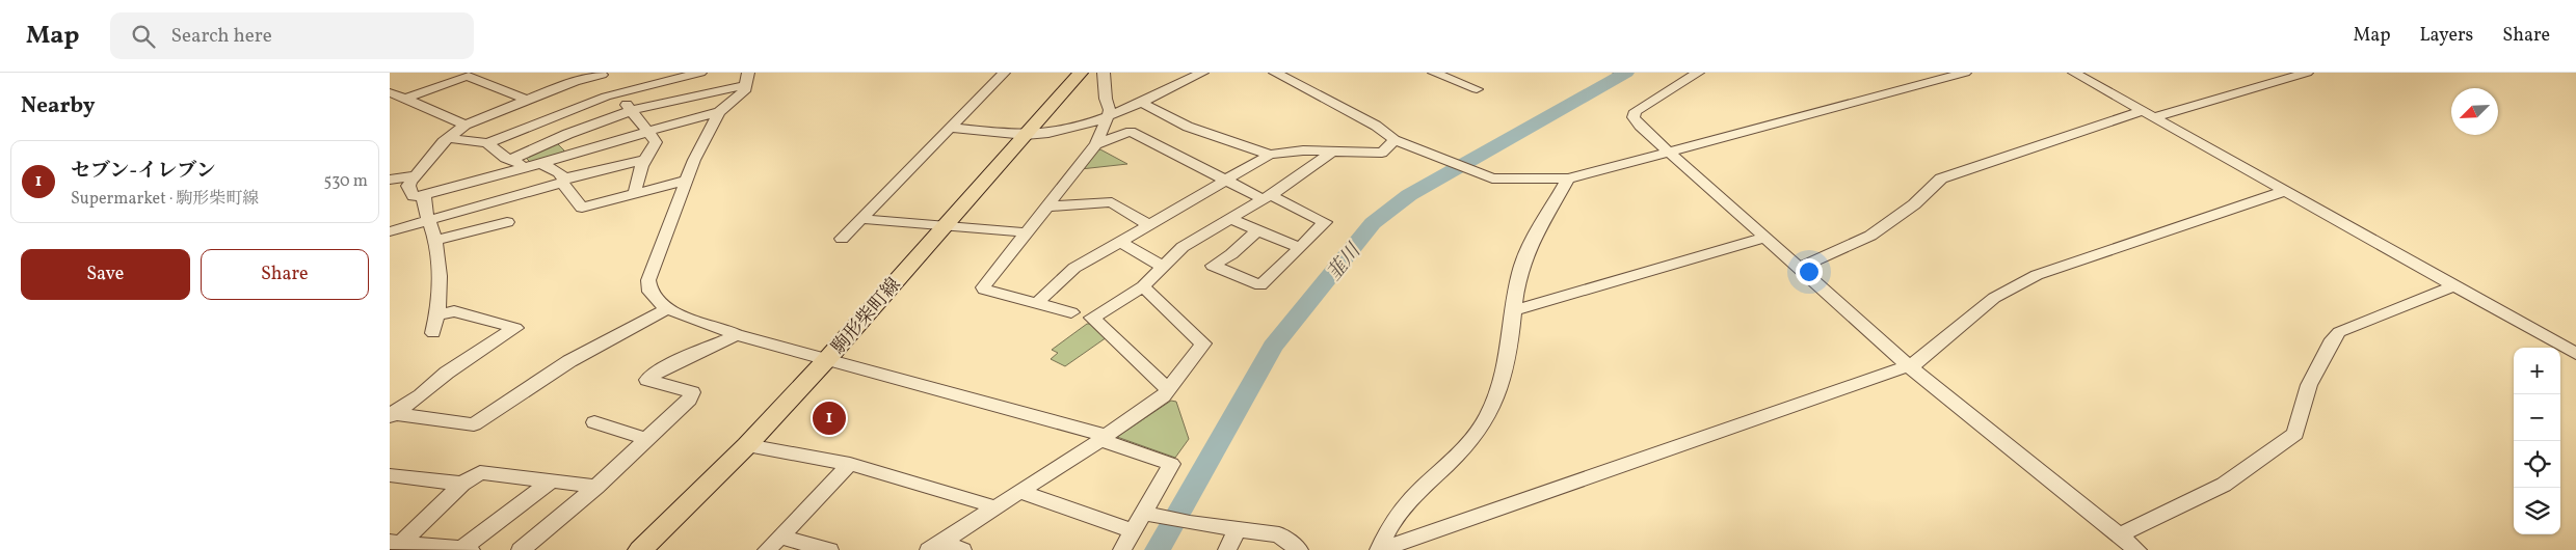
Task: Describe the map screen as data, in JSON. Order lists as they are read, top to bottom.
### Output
{
  "streets": {
    "main road": ["駒形柴町線"]
  },
  "water": ["韮川"],
  "north": "bottom left",
  "page": {
    "header": "Map",
    "search": "Search here",
    "nav": ["Map", "Layers", "Share"],
    "heading": "Nearby",
    "list": [
      {
        "mark": "1",
        "name": "セブン-イレブン",
        "note": "Supermarket · 駒形柴町線",
        "value": "530 m"
      }
    ],
    "buttons": ["Save", "Share"],
    "map_buttons": ["+", "−"],
    "pins": "1"
  }
}
